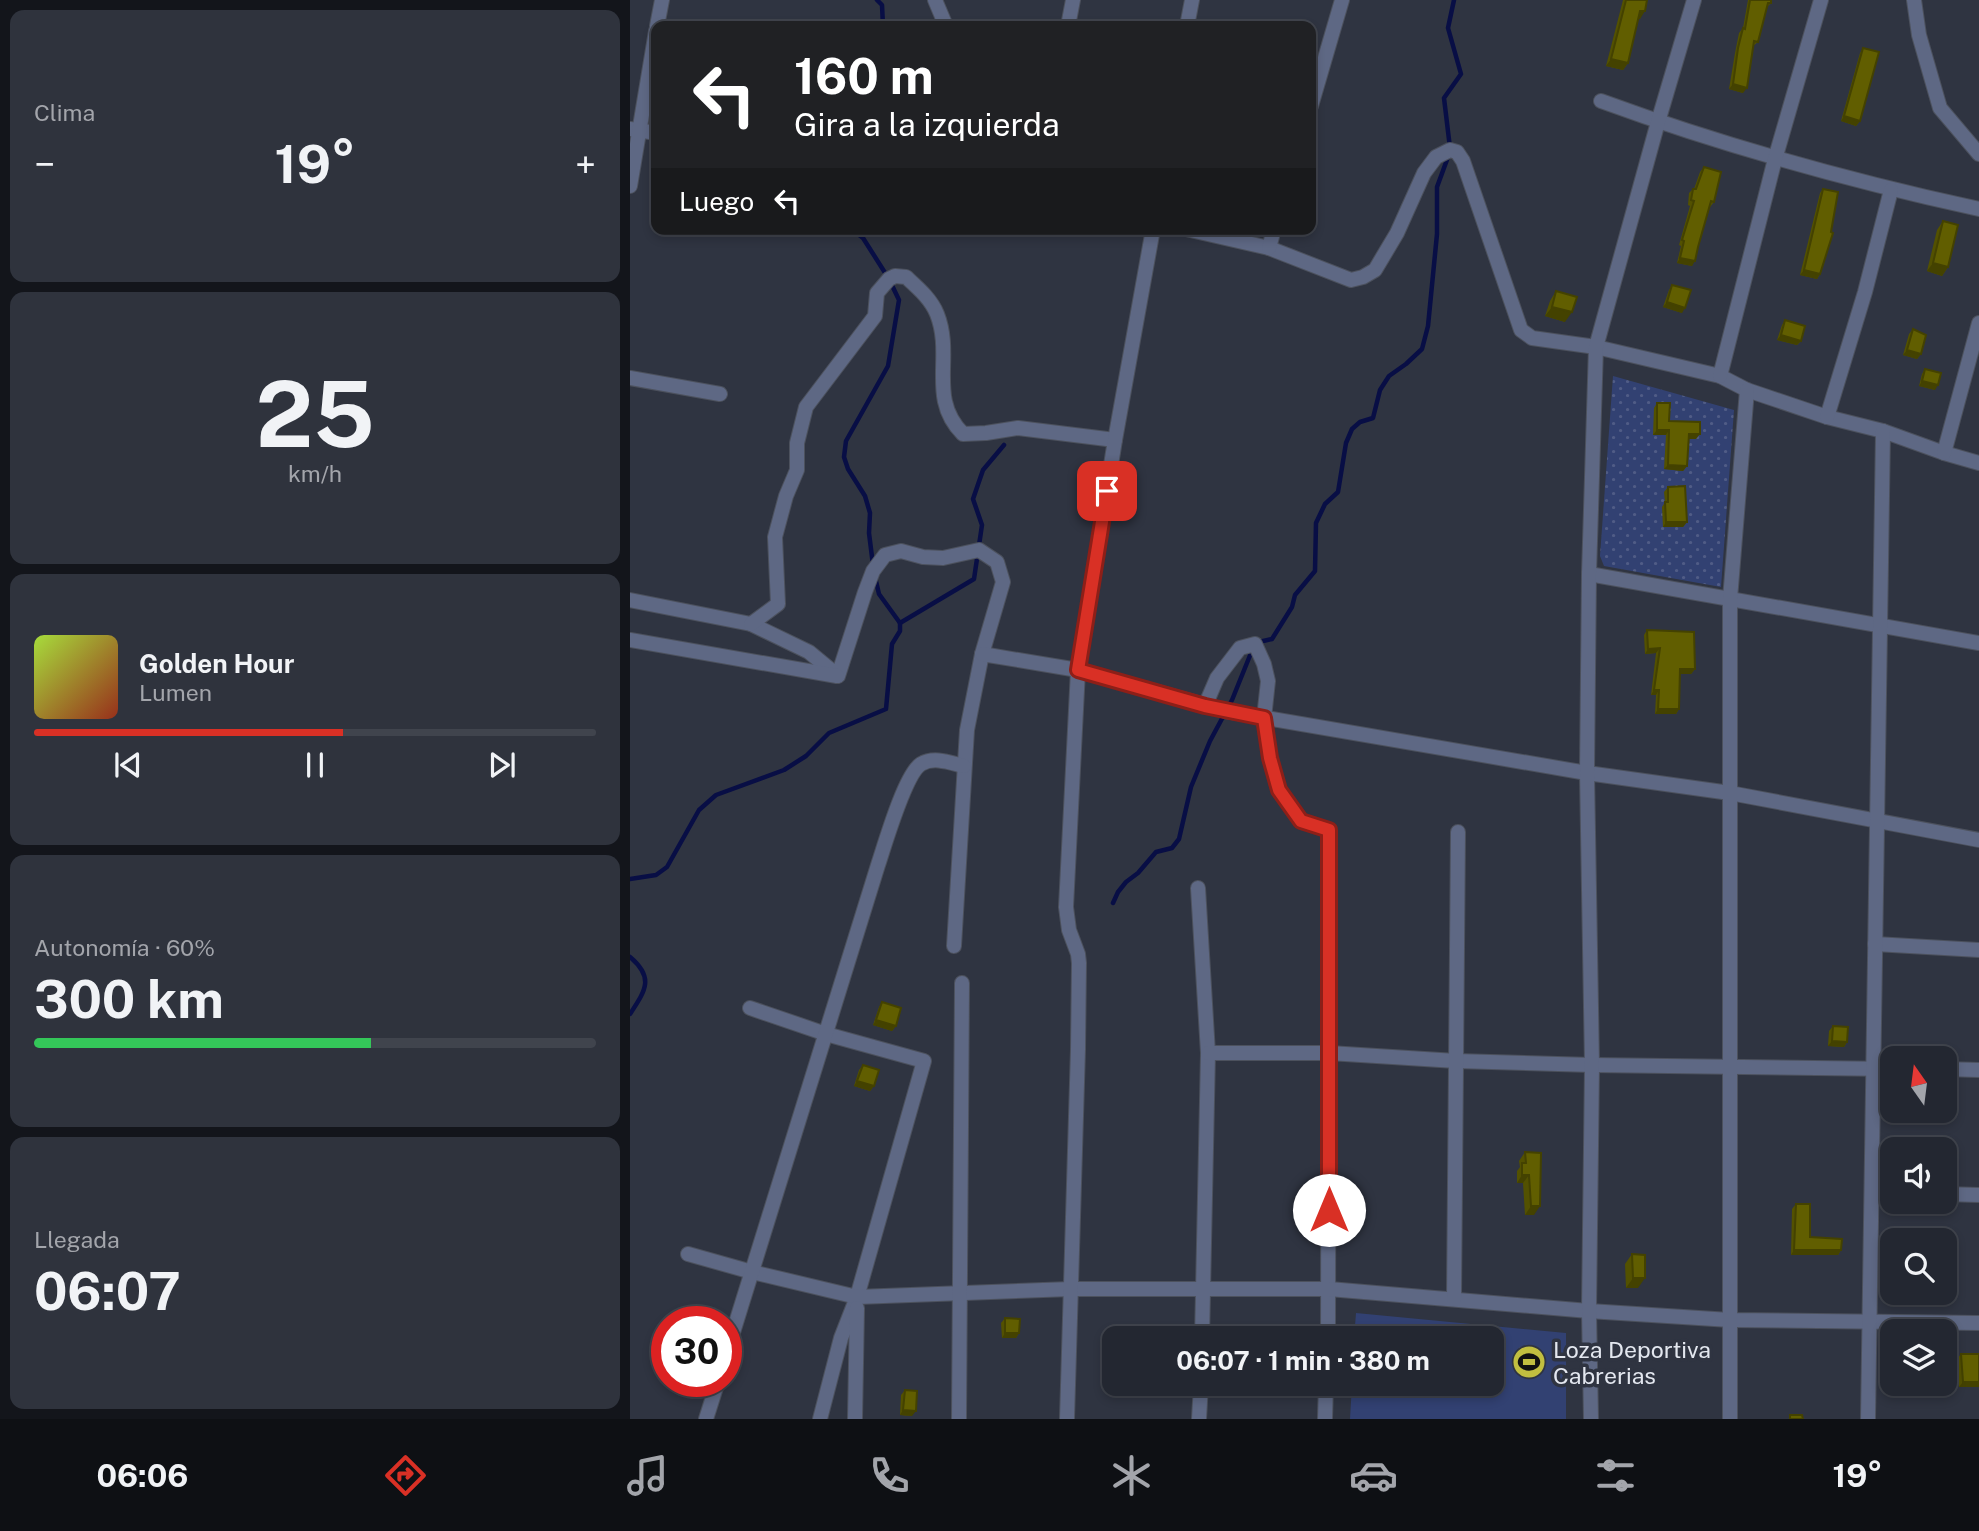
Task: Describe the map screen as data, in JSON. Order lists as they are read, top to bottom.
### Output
{
  "places": {
    "sports": ["Loza Deportiva Cabrerias"]
  },
  "north": "top",
  "page": {
    "tile": [
      "Clima",
      ["25", "km/h"],
      ["Autonomía · 60%", "300 km"],
      ["Llegada", "06:07"]
    ],
    "turn": ["160 m", "Gira a la izquierda"],
    "heat": ["−", "19°", "+"],
    "then": "Luego",
    "song": ["Golden Hour", "Lumen"],
    "limit": "30",
    "trip": "06:07 · 1 min · 380 m",
    "tabs": ["06:06", "19°"]
  }
}
